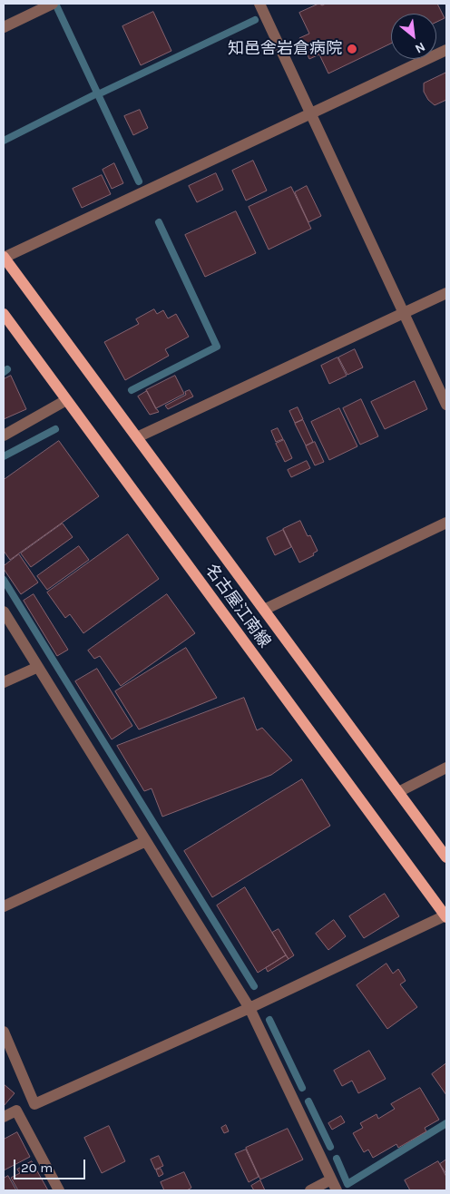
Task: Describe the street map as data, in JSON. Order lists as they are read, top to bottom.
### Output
{
  "streets": {
    "main road": ["名古屋江南線"]
  },
  "places": ["知邑舎岩倉病院"],
  "scale_bar": "20 m",
  "north": "bottom right"
}
